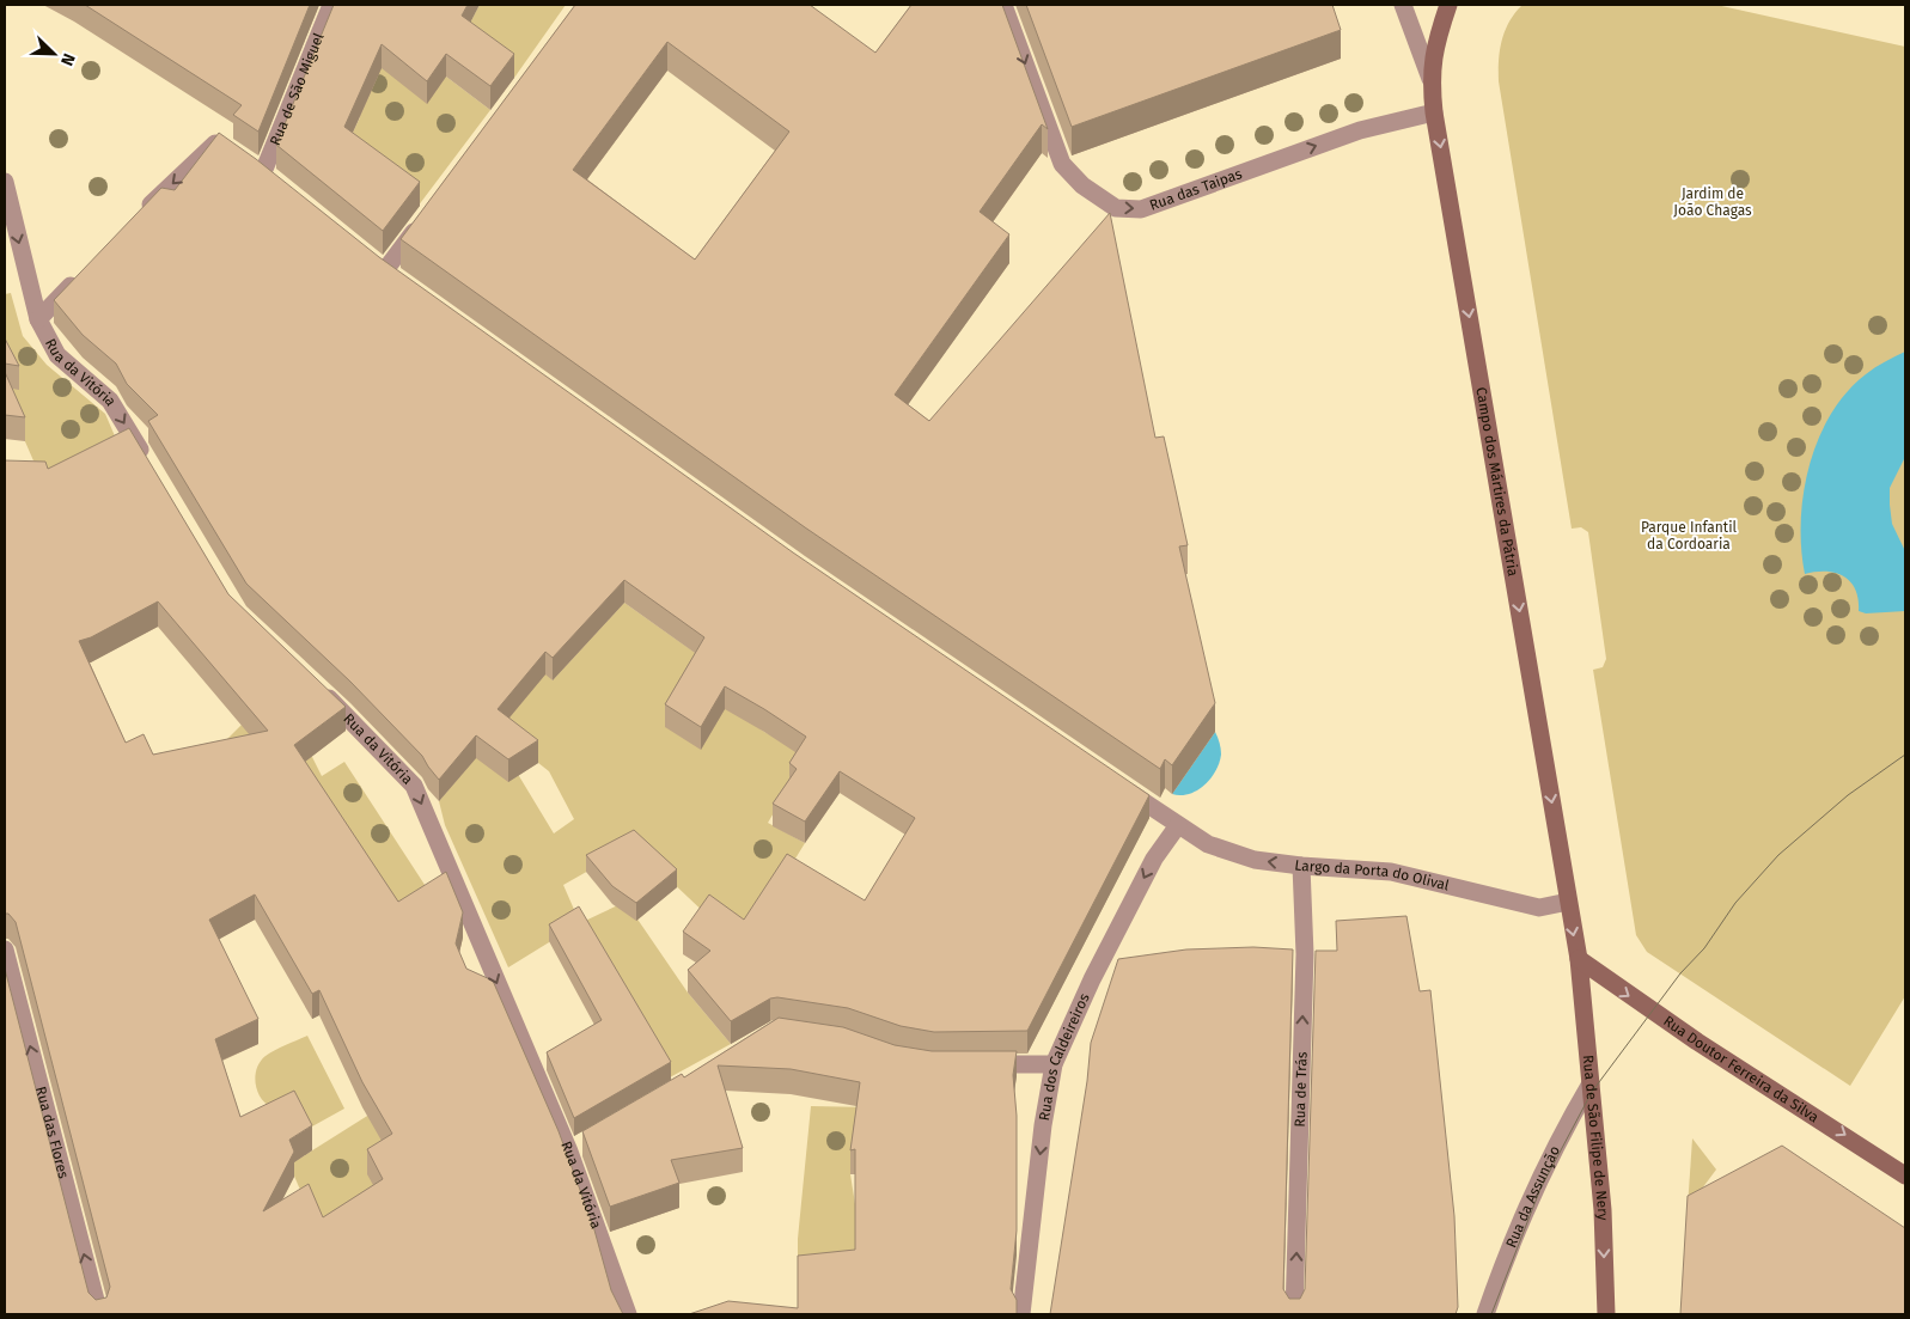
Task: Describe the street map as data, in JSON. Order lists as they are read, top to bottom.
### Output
{
  "streets": {
    "main road": ["Campo dos Mártires da Pátria", "Rua Doutor Ferreira da Silva", "Rua de São Filipe de Nery"],
    "street": [
      "Rua de São Miguel",
      "Rua das Taipas",
      "Rua da Vitória",
      "Largo da Porta do Olival",
      "Rua dos Caldeireiros",
      "Rua de Trás",
      "Rua das Flores",
      "Rua da Assunção"
    ]
  },
  "crossings": [
    ["Rua das Taipas", "Campo dos Mártires da Pátria"],
    ["Campo dos Mártires da Pátria", "Largo da Porta do Olival"],
    ["Campo dos Mártires da Pátria", "Rua Doutor Ferreira da Silva"],
    ["Campo dos Mártires da Pátria", "Rua de São Filipe de Nery"],
    ["Largo da Porta do Olival", "Rua dos Caldeireiros"],
    ["Largo da Porta do Olival", "Rua de Trás"],
    ["Rua Doutor Ferreira da Silva", "Rua de São Filipe de Nery"],
    ["Rua de São Filipe de Nery", "Rua da Assunção"]
  ],
  "one_way": [
    "Rua de São Miguel",
    "Rua da Vitória",
    "Campo dos Mártires da Pátria",
    "Rua dos Caldeireiros",
    "Rua Doutor Ferreira da Silva",
    "Rua de Trás",
    "Rua das Flores",
    "Rua de São Filipe de Nery"
  ],
  "parks": ["Jardim de João Chagas", "Parque Infantil da Cordoaria"],
  "north": "bottom right"
}
